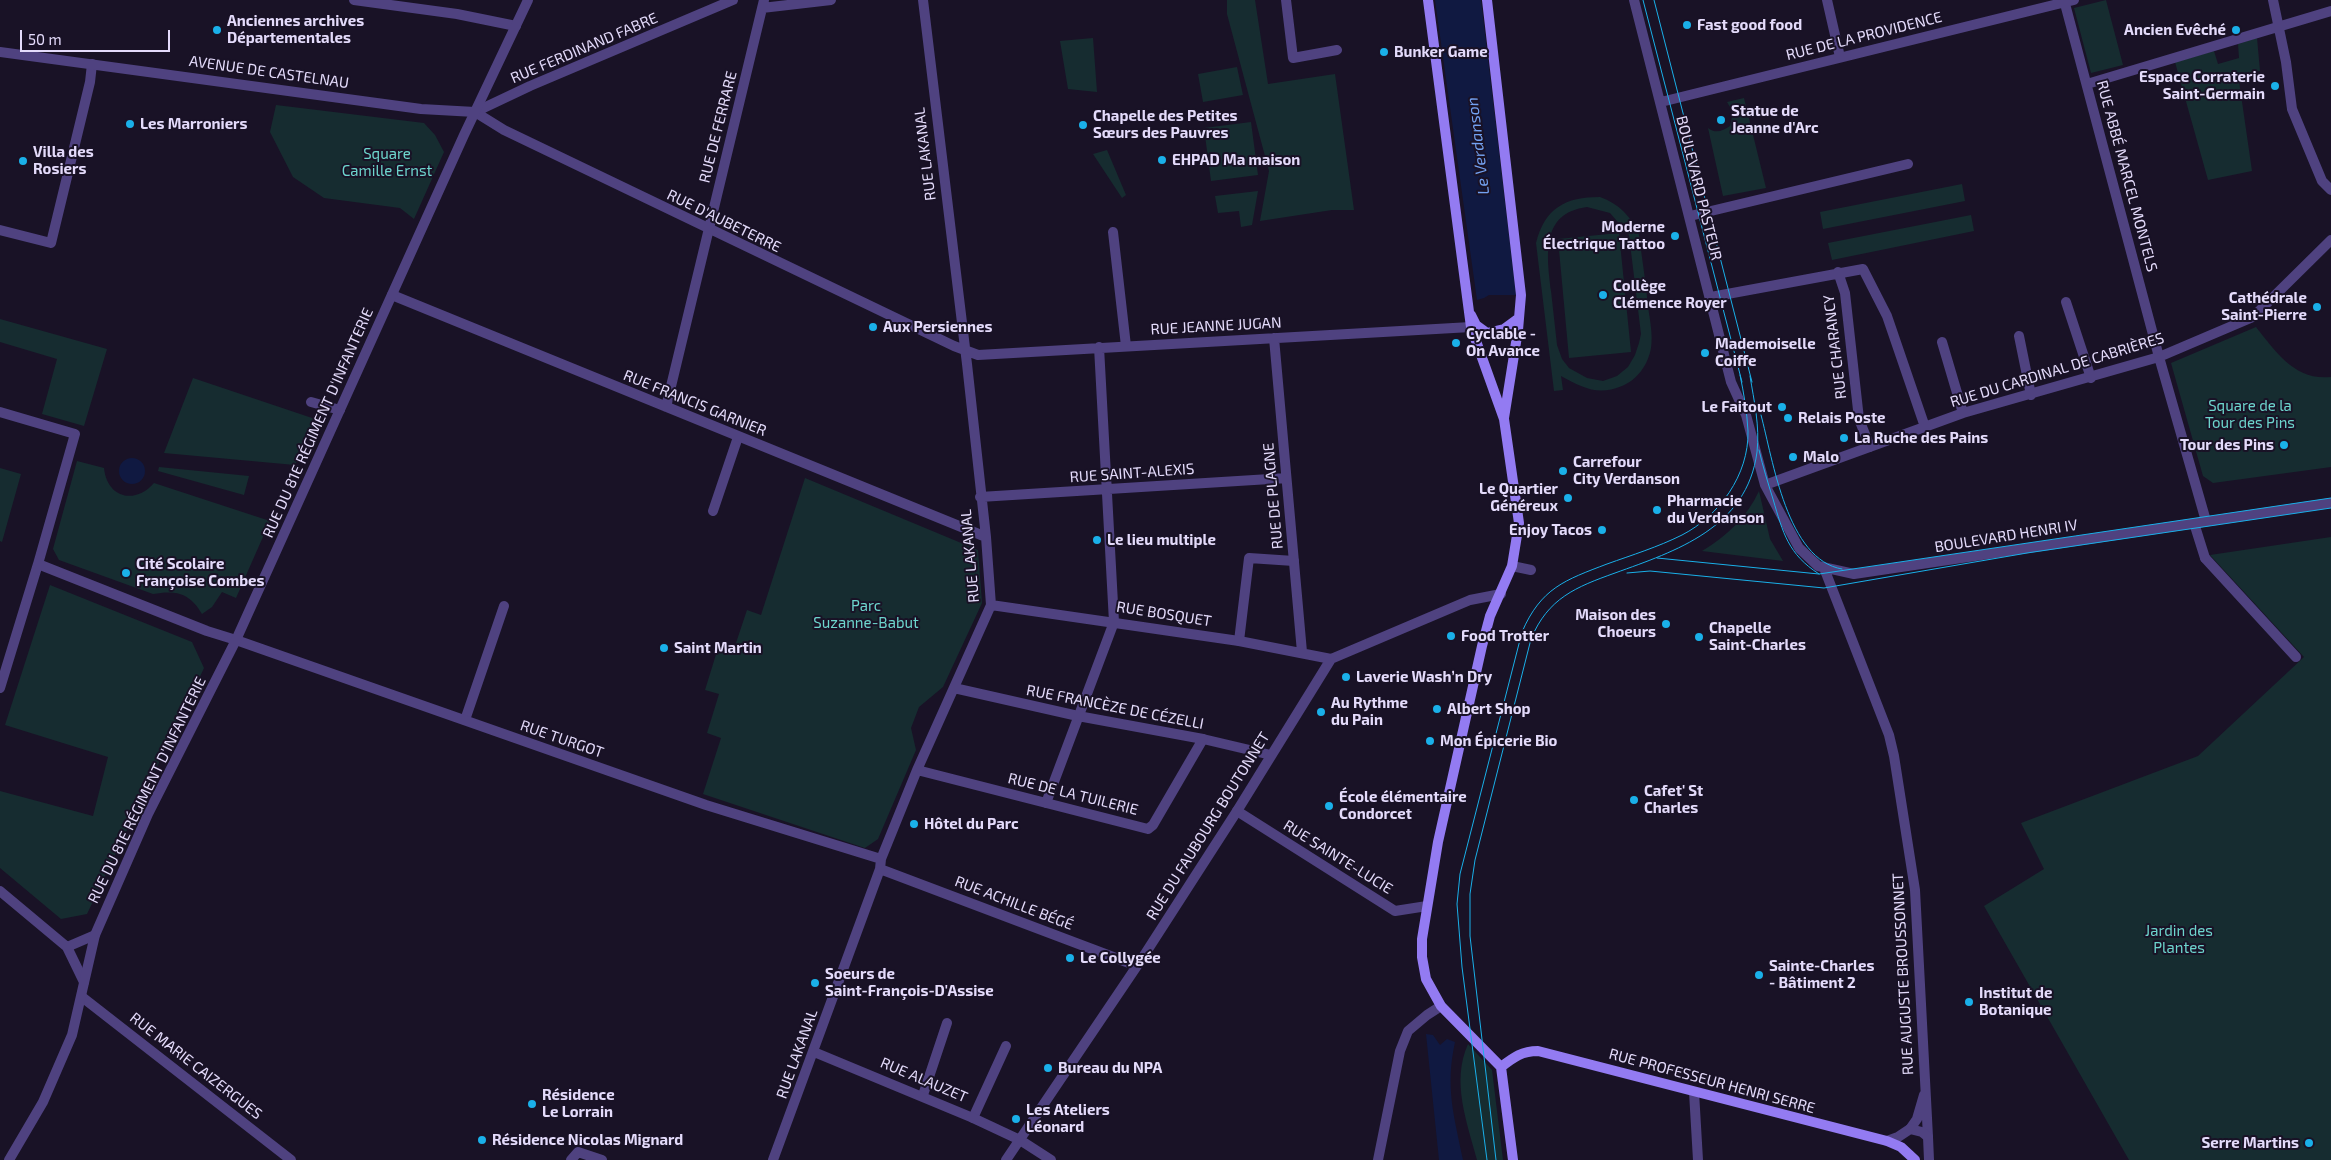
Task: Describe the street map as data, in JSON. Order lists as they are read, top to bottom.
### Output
{
  "streets": {
    "main road": ["RUE PROFESSEUR HENRI SERRE"],
    "street": [
      "RUE DE LA PROVIDENCE",
      "RUE FERDINAND FABRE",
      "AVENUE DE CASTELNAU",
      "RUE DE FERRARE",
      "RUE LAKANAL",
      "RUE ABBÉ MARCEL MONTELS",
      "BOULEVARD PASTEUR",
      "RUE D'AUBETERRE",
      "RUE JEANNE JUGAN",
      "RUE CHARANCY",
      "RUE DU CARDINAL DE CABRIÈRES",
      "RUE FRANCIS GARNIER",
      "RUE DU 81E RÉGIMENT D'INFANTERIE",
      "RUE SAINT-ALEXIS",
      "RUE DE PLAGNE",
      "BOULEVARD HENRI IV",
      "RUE BOSQUET",
      "RUE FRANCÈZE DE CÉZELLI",
      "RUE TURGOT",
      "RUE DE LA TUILERIE",
      "RUE DU FAUBOURG BOUTONNET",
      "RUE SAINTE-LUCIE",
      "RUE ACHILLE BÉGÉ",
      "RUE AUGUSTE BROUSSONNET",
      "RUE MARIE CAIZERGUES",
      "RUE ALAUZET"
    ]
  },
  "crossings": [
    ["RUE DE LA PROVIDENCE", "RUE ABBÉ MARCEL MONTELS"],
    ["RUE DE LA PROVIDENCE", "BOULEVARD PASTEUR"],
    ["RUE FERDINAND FABRE", "AVENUE DE CASTELNAU"],
    ["RUE FERDINAND FABRE", "RUE D'AUBETERRE"],
    ["RUE FERDINAND FABRE", "RUE DU 81E RÉGIMENT D'INFANTERIE"],
    ["AVENUE DE CASTELNAU", "RUE D'AUBETERRE"],
    ["AVENUE DE CASTELNAU", "RUE DU 81E RÉGIMENT D'INFANTERIE"],
    ["RUE DE FERRARE", "RUE D'AUBETERRE"],
    ["RUE DE FERRARE", "RUE FRANCIS GARNIER"],
    ["RUE LAKANAL", "RUE D'AUBETERRE"],
    ["RUE LAKANAL", "RUE JEANNE JUGAN"],
    ["RUE LAKANAL", "RUE FRANCIS GARNIER"],
    ["RUE LAKANAL", "RUE SAINT-ALEXIS"],
    ["RUE LAKANAL", "RUE BOSQUET"],
    ["RUE LAKANAL", "RUE FRANCÈZE DE CÉZELLI"],
    ["RUE LAKANAL", "RUE TURGOT"],
    ["RUE LAKANAL", "RUE DE LA TUILERIE"],
    ["RUE LAKANAL", "RUE ACHILLE BÉGÉ"],
    ["RUE LAKANAL", "RUE ALAUZET"],
    ["RUE ABBÉ MARCEL MONTELS", "RUE DU CARDINAL DE CABRIÈRES"],
    ["RUE ABBÉ MARCEL MONTELS", "BOULEVARD HENRI IV"],
    ["BOULEVARD PASTEUR", "RUE DU CARDINAL DE CABRIÈRES"],
    ["BOULEVARD PASTEUR", "BOULEVARD HENRI IV"],
    ["BOULEVARD PASTEUR", "RUE AUGUSTE BROUSSONNET"],
    ["RUE D'AUBETERRE", "RUE JEANNE JUGAN"],
    ["RUE D'AUBETERRE", "RUE DU 81E RÉGIMENT D'INFANTERIE"],
    ["RUE JEANNE JUGAN", "RUE DE PLAGNE"],
    ["RUE CHARANCY", "RUE DU CARDINAL DE CABRIÈRES"],
    ["RUE FRANCIS GARNIER", "RUE DU 81E RÉGIMENT D'INFANTERIE"],
    ["RUE DU 81E RÉGIMENT D'INFANTERIE", "RUE TURGOT"],
    ["RUE DU 81E RÉGIMENT D'INFANTERIE", "RUE MARIE CAIZERGUES"],
    ["RUE SAINT-ALEXIS", "RUE DE PLAGNE"],
    ["RUE DE PLAGNE", "RUE BOSQUET"],
    ["BOULEVARD HENRI IV", "RUE AUGUSTE BROUSSONNET"],
    ["RUE BOSQUET", "RUE DU FAUBOURG BOUTONNET"],
    ["RUE FRANCÈZE DE CÉZELLI", "RUE DE LA TUILERIE"],
    ["RUE FRANCÈZE DE CÉZELLI", "RUE DU FAUBOURG BOUTONNET"],
    ["RUE TURGOT", "RUE ACHILLE BÉGÉ"],
    ["RUE DU FAUBOURG BOUTONNET", "RUE SAINTE-LUCIE"],
    ["RUE DU FAUBOURG BOUTONNET", "RUE ACHILLE BÉGÉ"],
    ["RUE DU FAUBOURG BOUTONNET", "RUE ALAUZET"]
  ],
  "water": ["Le Verdanson"],
  "parks": [
    "Square Camille Ernst",
    "Square de la Tour des Pins",
    "Parc Suzanne-Babut",
    "Jardin des Plantes"
  ],
  "places": [
    "Fast good food",
    "Anciennes archives Départementales",
    "Ancien Evêché",
    "Bunker Game",
    "Espace Corraterie Saint-Germain",
    "Statue de Jeanne d'Arc",
    "Les Marroniers",
    "Chapelle des Petites Sœurs des Pauvres",
    "EHPAD Ma maison",
    "Villa des Rosiers",
    "Moderne Électrique Tattoo",
    "Collège Clémence Royer",
    "Cathédrale Saint-Pierre",
    "Aux Persiennes",
    "Cyclable - On Avance",
    "Mademoiselle Coiffe",
    "Le Faitout",
    "Relais Poste",
    "La Ruche des Pains",
    "Tour des Pins",
    "Malo",
    "Carrefour City Verdanson",
    "Le Quartier Généreux",
    "Pharmacie du Verdanson",
    "Enjoy Tacos",
    "Le lieu multiple",
    "Cité Scolaire Françoise Combes",
    "Maison des Choeurs",
    "Food Trotter",
    "Chapelle Saint-Charles",
    "Saint Martin",
    "Laverie Washʼn Dry",
    "Albert Shop",
    "Au Rythme du Pain",
    "Mon Épicerie Bio",
    "Cafet' St Charles",
    "École élémentaire Condorcet",
    "Hôtel du Parc",
    "Le Collygée",
    "Sainte-Charles - Bâtiment 2",
    "Soeurs de Saint-François-D'Assise",
    "Institut de Botanique",
    "Bureau du NPA",
    "Résidence Le Lorrain",
    "Les Ateliers Léonard",
    "Résidence Nicolas Mignard",
    "Serre Martins"
  ],
  "scale_bar": "50 m"
}
